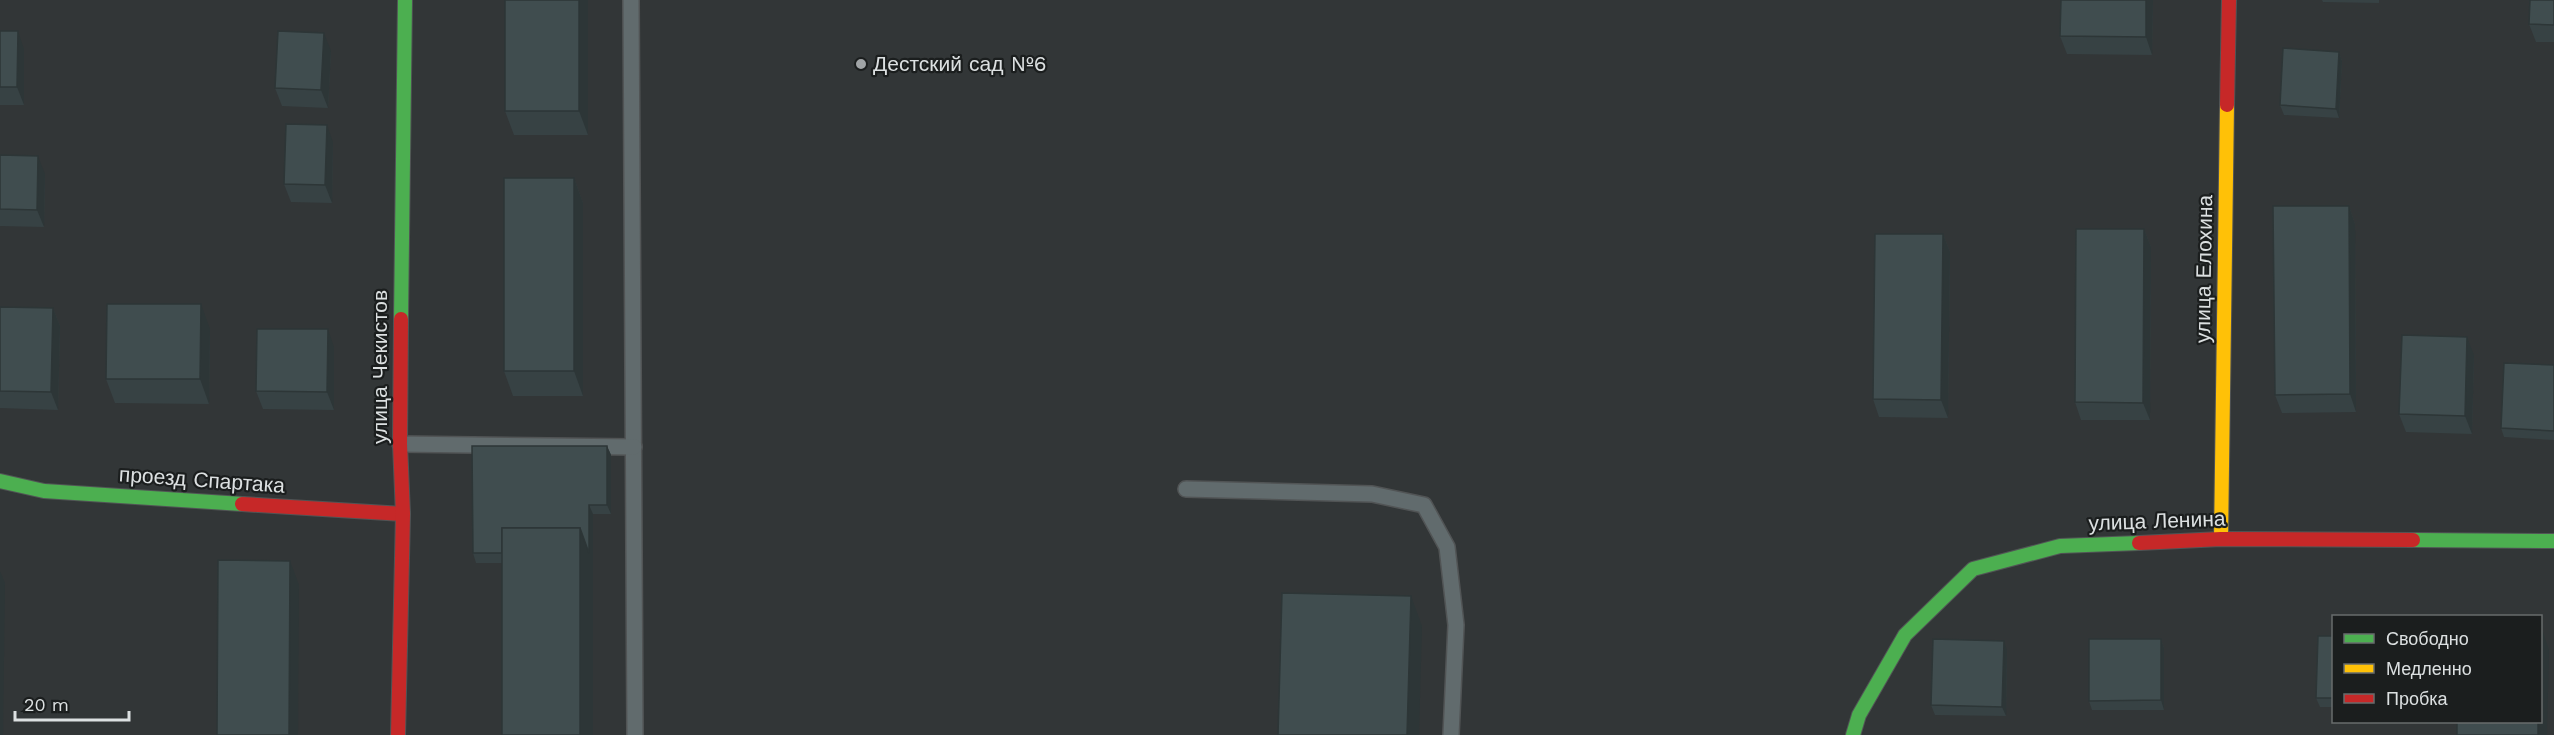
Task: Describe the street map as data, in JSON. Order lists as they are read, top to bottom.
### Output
{
  "streets": {
    "street": [
      "улица Елохина",
      "улица Чекистов",
      "проезд Спартака",
      "улица Ленина"
    ]
  },
  "crossings": [
    ["улица Елохина", "улица Ленина"],
    ["улица Чекистов", "проезд Спартака"]
  ],
  "places": ["Дестский сад №6"],
  "legend": ["Свободно", "Медленно", "Пробка"],
  "scale_bar": "20 m"
}
